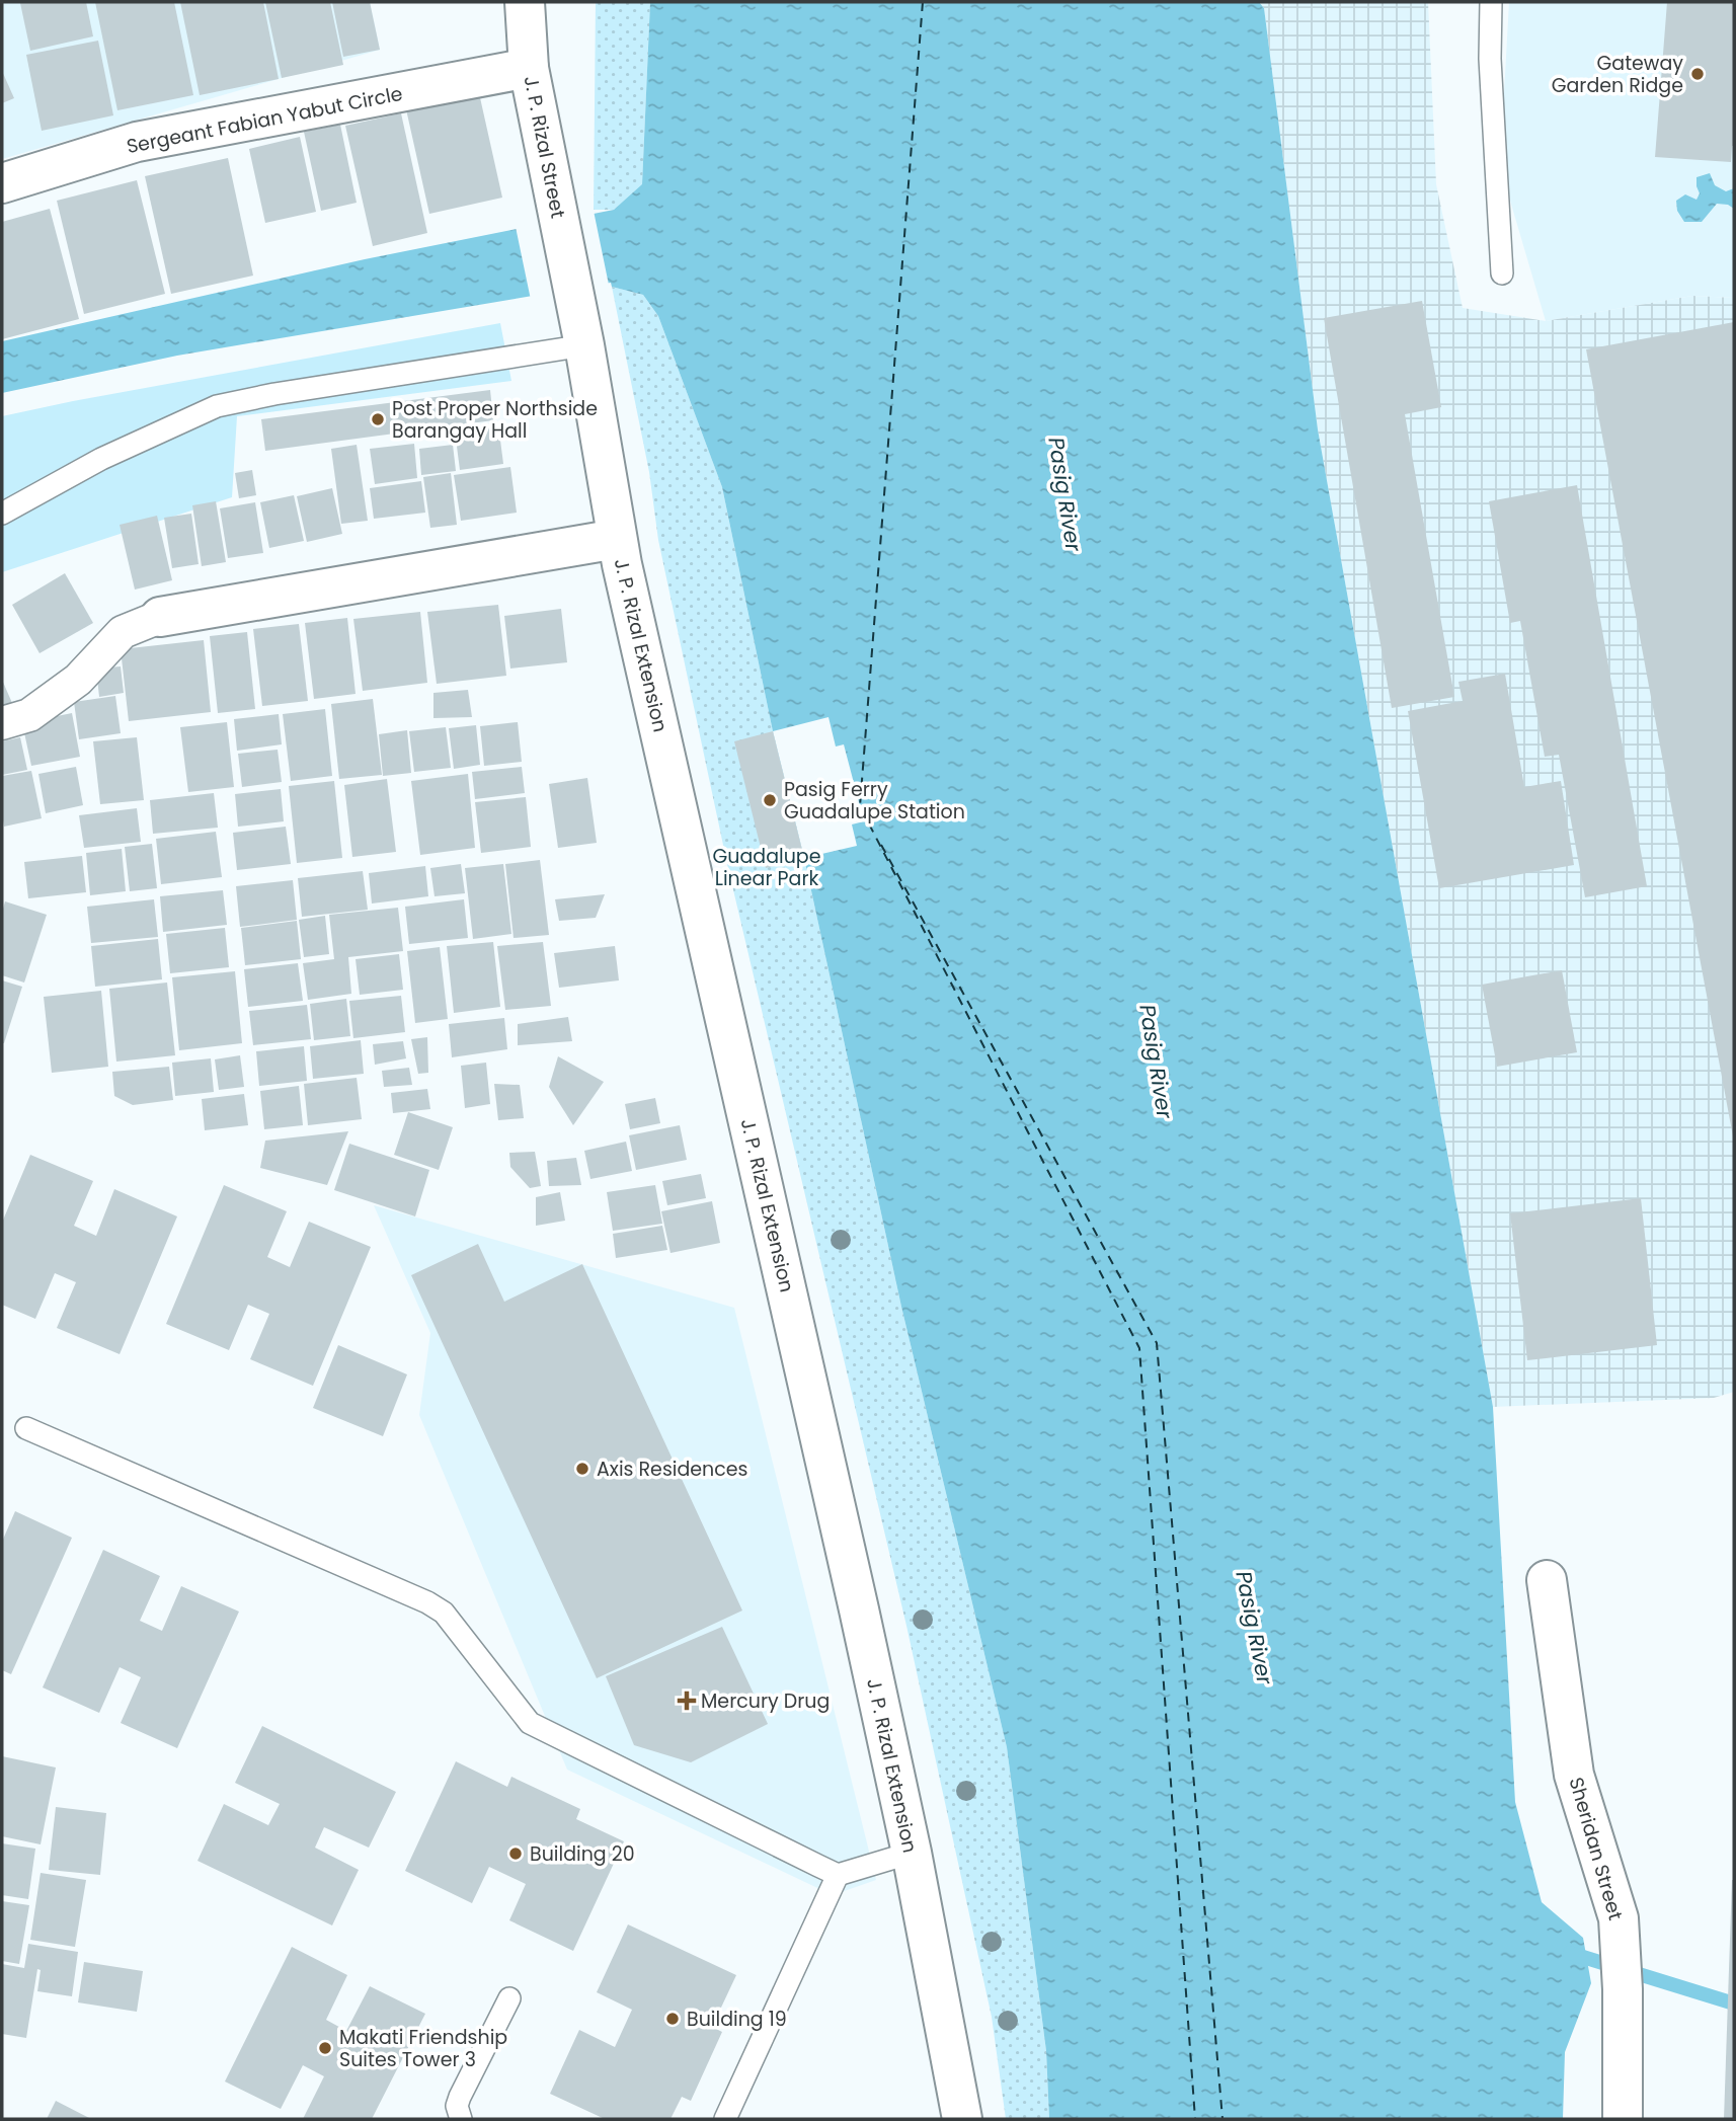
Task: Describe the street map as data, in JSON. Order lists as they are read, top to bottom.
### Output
{
  "streets": {
    "main road": [
      "Sergeant Fabian Yabut Circle",
      "J. P. Rizal Street",
      "J. P. Rizal Extension",
      "Sheridan Street"
    ]
  },
  "crossings": [
    ["Sergeant Fabian Yabut Circle", "J. P. Rizal Street"],
    ["J. P. Rizal Street", "J. P. Rizal Extension"]
  ],
  "water": ["Pasig River"],
  "parks": ["Guadalupe Linear Park"],
  "places": {
    "other": [
      "Gateway Garden Ridge",
      "Post Proper Northside Barangay Hall",
      "Pasig Ferry Guadalupe Station",
      "Axis Residences",
      "Building 20",
      "Building 19",
      "Makati Friendship Suites Tower 3"
    ],
    "health": ["Mercury Drug"]
  }
}
